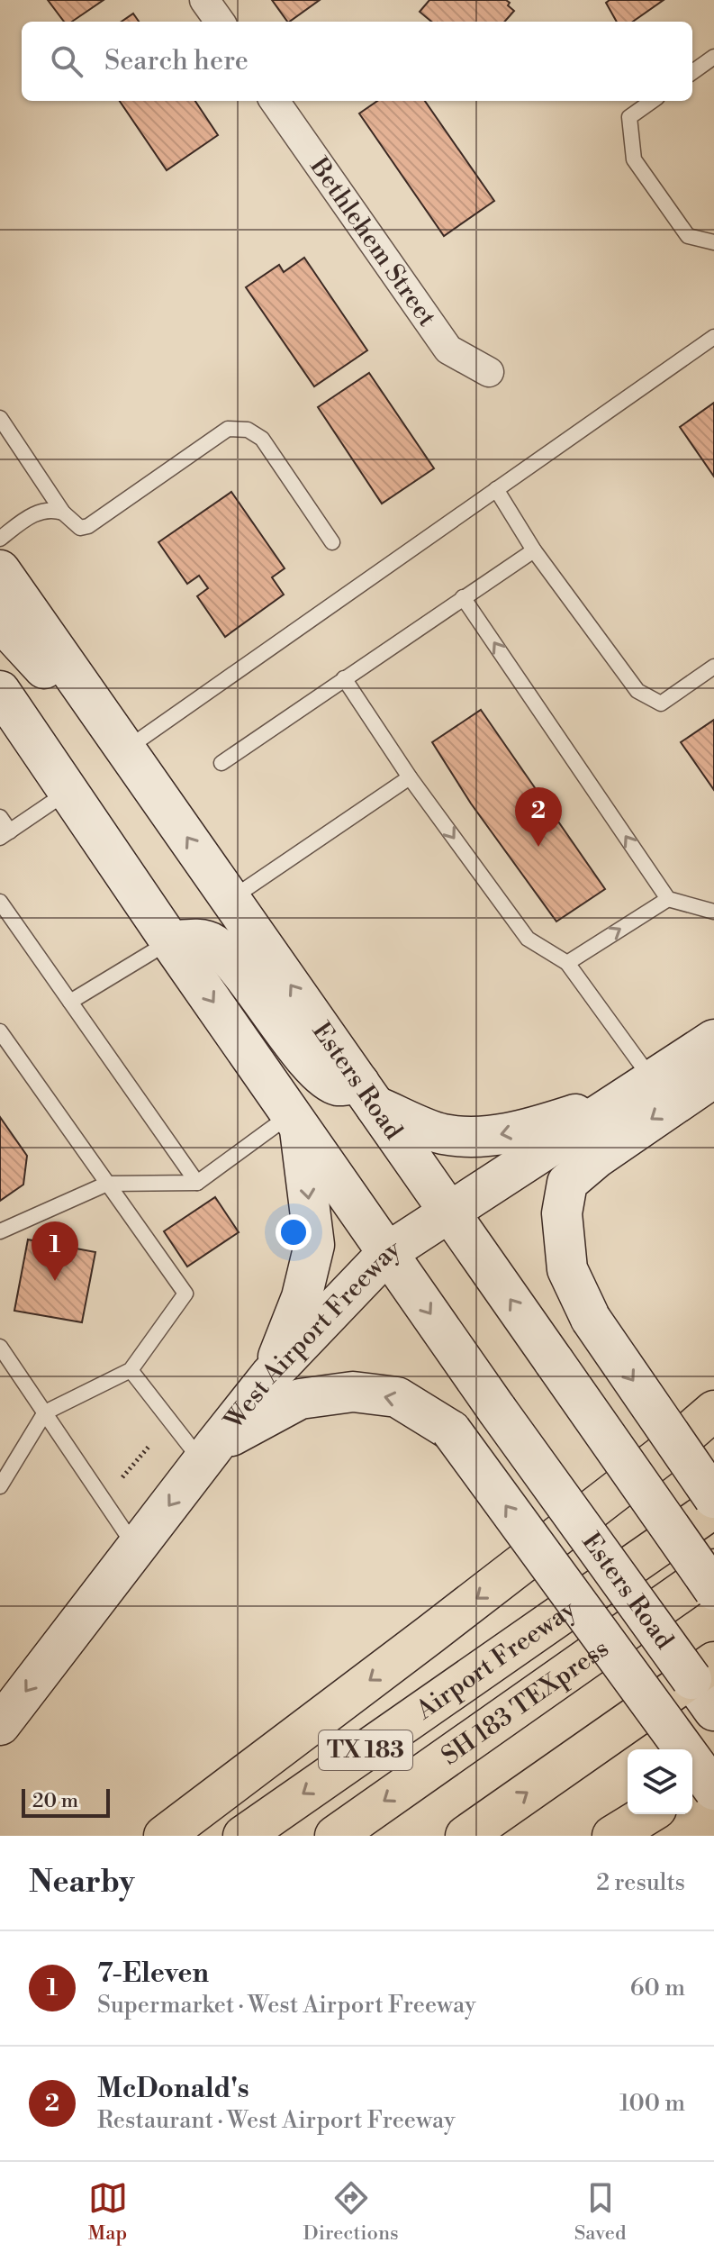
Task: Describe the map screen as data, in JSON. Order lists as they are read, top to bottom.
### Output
{
  "streets": {
    "highway": ["Airport Freeway", "SH 183 TEXpress", "TX 183"],
    "main road": ["Esters Road", "West Airport Freeway"],
    "street": ["Bethlehem Street"]
  },
  "crossings": [
    ["Esters Road", "West Airport Freeway"]
  ],
  "scale_bar": "20 m",
  "page": {
    "search": "Search here",
    "pins": ["2", "1"],
    "scale": "20 m",
    "heading": ["Nearby", "2 results"],
    "list": [
      {
        "mark": "1",
        "name": "7-Eleven",
        "note": "Supermarket · West Airport Freeway",
        "value": "60 m"
      },
      {
        "mark": "2",
        "name": "McDonald's",
        "note": "Restaurant · West Airport Freeway",
        "value": "100 m"
      }
    ],
    "nav": ["Map", "Directions", "Saved"]
  }
}
